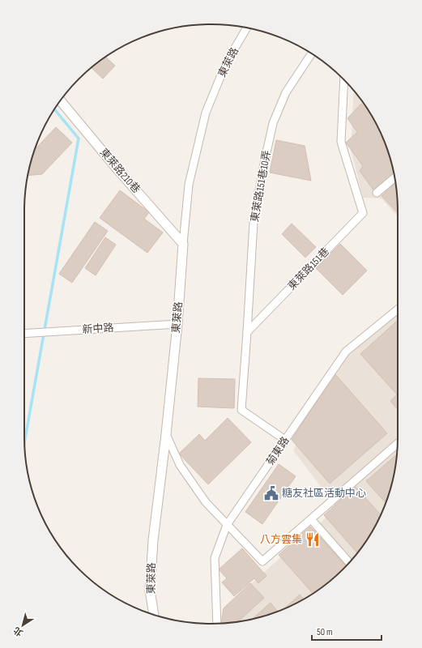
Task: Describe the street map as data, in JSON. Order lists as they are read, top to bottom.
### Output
{
  "streets": {
    "street": [
      "東萊路",
      "東萊路210巷",
      "東萊路151巷10弄",
      "東萊路151巷",
      "新中路",
      "菊東路"
    ]
  },
  "crossings": [
    ["東萊路", "東萊路210巷"],
    ["東萊路", "新中路"],
    ["東萊路151巷10弄", "東萊路151巷"]
  ],
  "places": {
    "public building": ["糖友社區活動中心"],
    "restaurant": ["八方雲集"]
  },
  "scale_bar": "50 m",
  "north": "bottom left"
}
